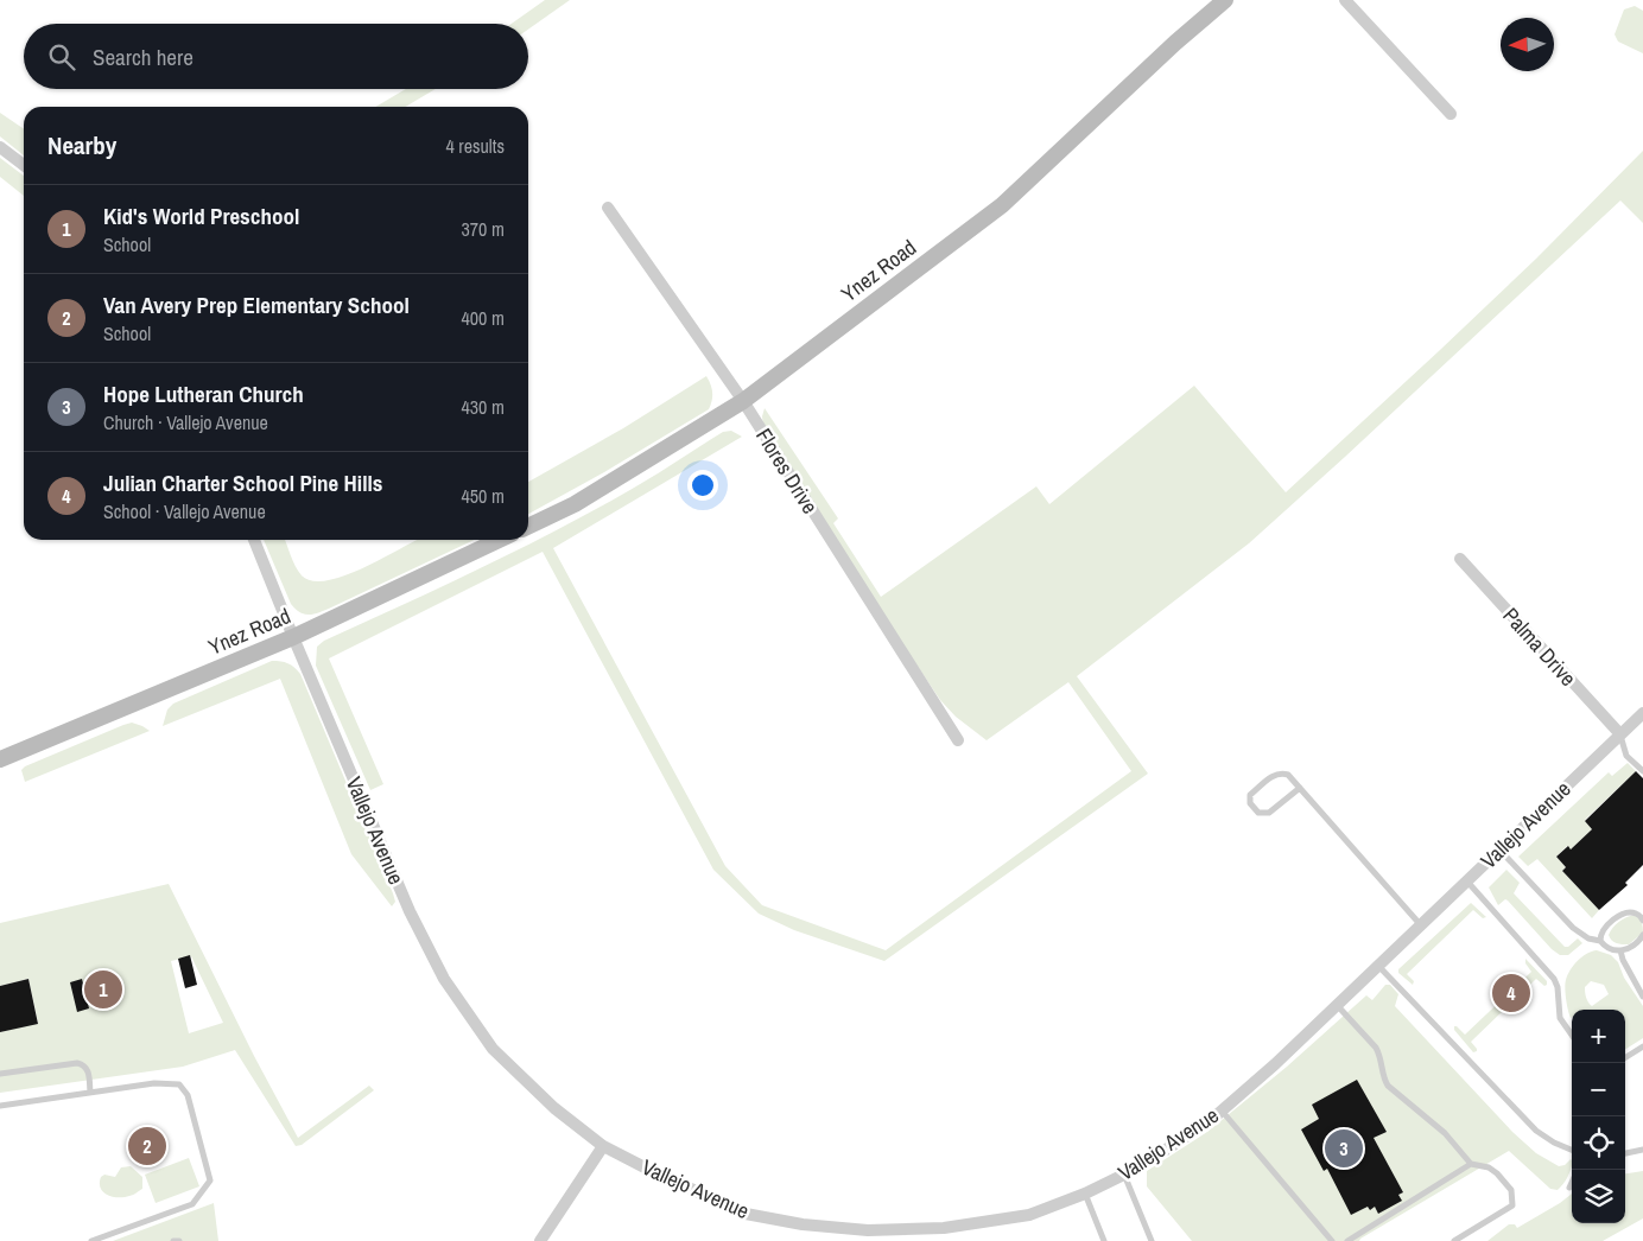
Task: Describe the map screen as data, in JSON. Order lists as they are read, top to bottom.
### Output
{
  "streets": {
    "main road": ["Ynez Road"],
    "street": ["Flores Drive", "Palma Drive", "Vallejo Avenue"]
  },
  "crossings": [
    ["Ynez Road", "Flores Drive"],
    ["Ynez Road", "Vallejo Avenue"],
    ["Palma Drive", "Vallejo Avenue"]
  ],
  "north": "left",
  "page": {
    "search": "Search here",
    "heading": ["Nearby", "4 results"],
    "list": [
      {
        "mark": "1",
        "name": "Kid's World Preschool",
        "note": "School",
        "value": "370 m"
      },
      {
        "mark": "2",
        "name": "Van Avery Prep Elementary School",
        "note": "School",
        "value": "400 m"
      },
      {
        "mark": "3",
        "name": "Hope Lutheran Church",
        "note": "Church · Vallejo Avenue",
        "value": "430 m"
      },
      {
        "mark": "4",
        "name": "Julian Charter School Pine Hills",
        "note": "School · Vallejo Avenue",
        "value": "450 m"
      }
    ],
    "pins": [
      "1",
      "4",
      "2",
      "3"
    ],
    "map_buttons": ["+", "−"]
  }
}
